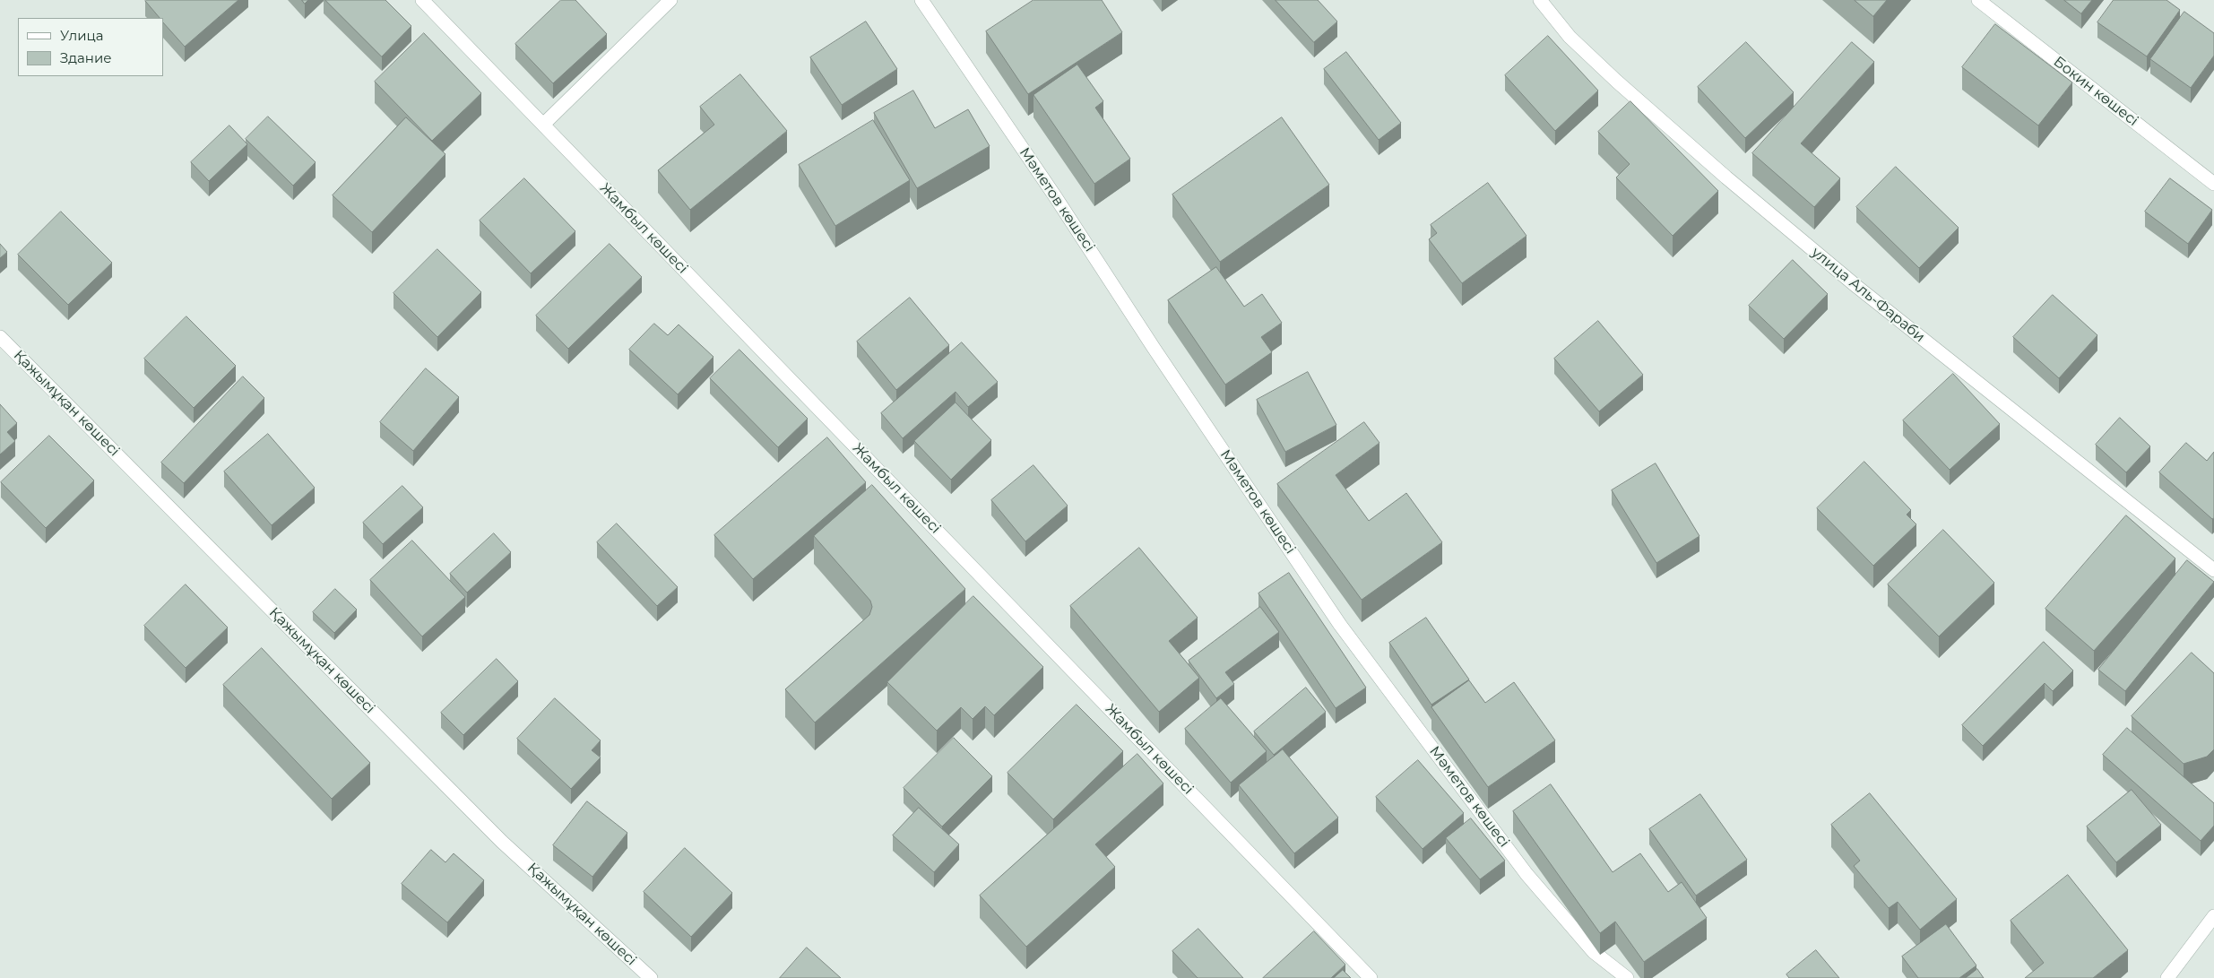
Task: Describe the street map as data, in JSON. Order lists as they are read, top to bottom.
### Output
{
  "streets": {
    "street": [
      "Бокин көшесі",
      "Мәметов көшесі",
      "Жамбыл көшесі",
      "улица Аль-Фараби",
      "Қажымұқан көшесі"
    ]
  },
  "legend": ["Улица", "Здание"]
}
